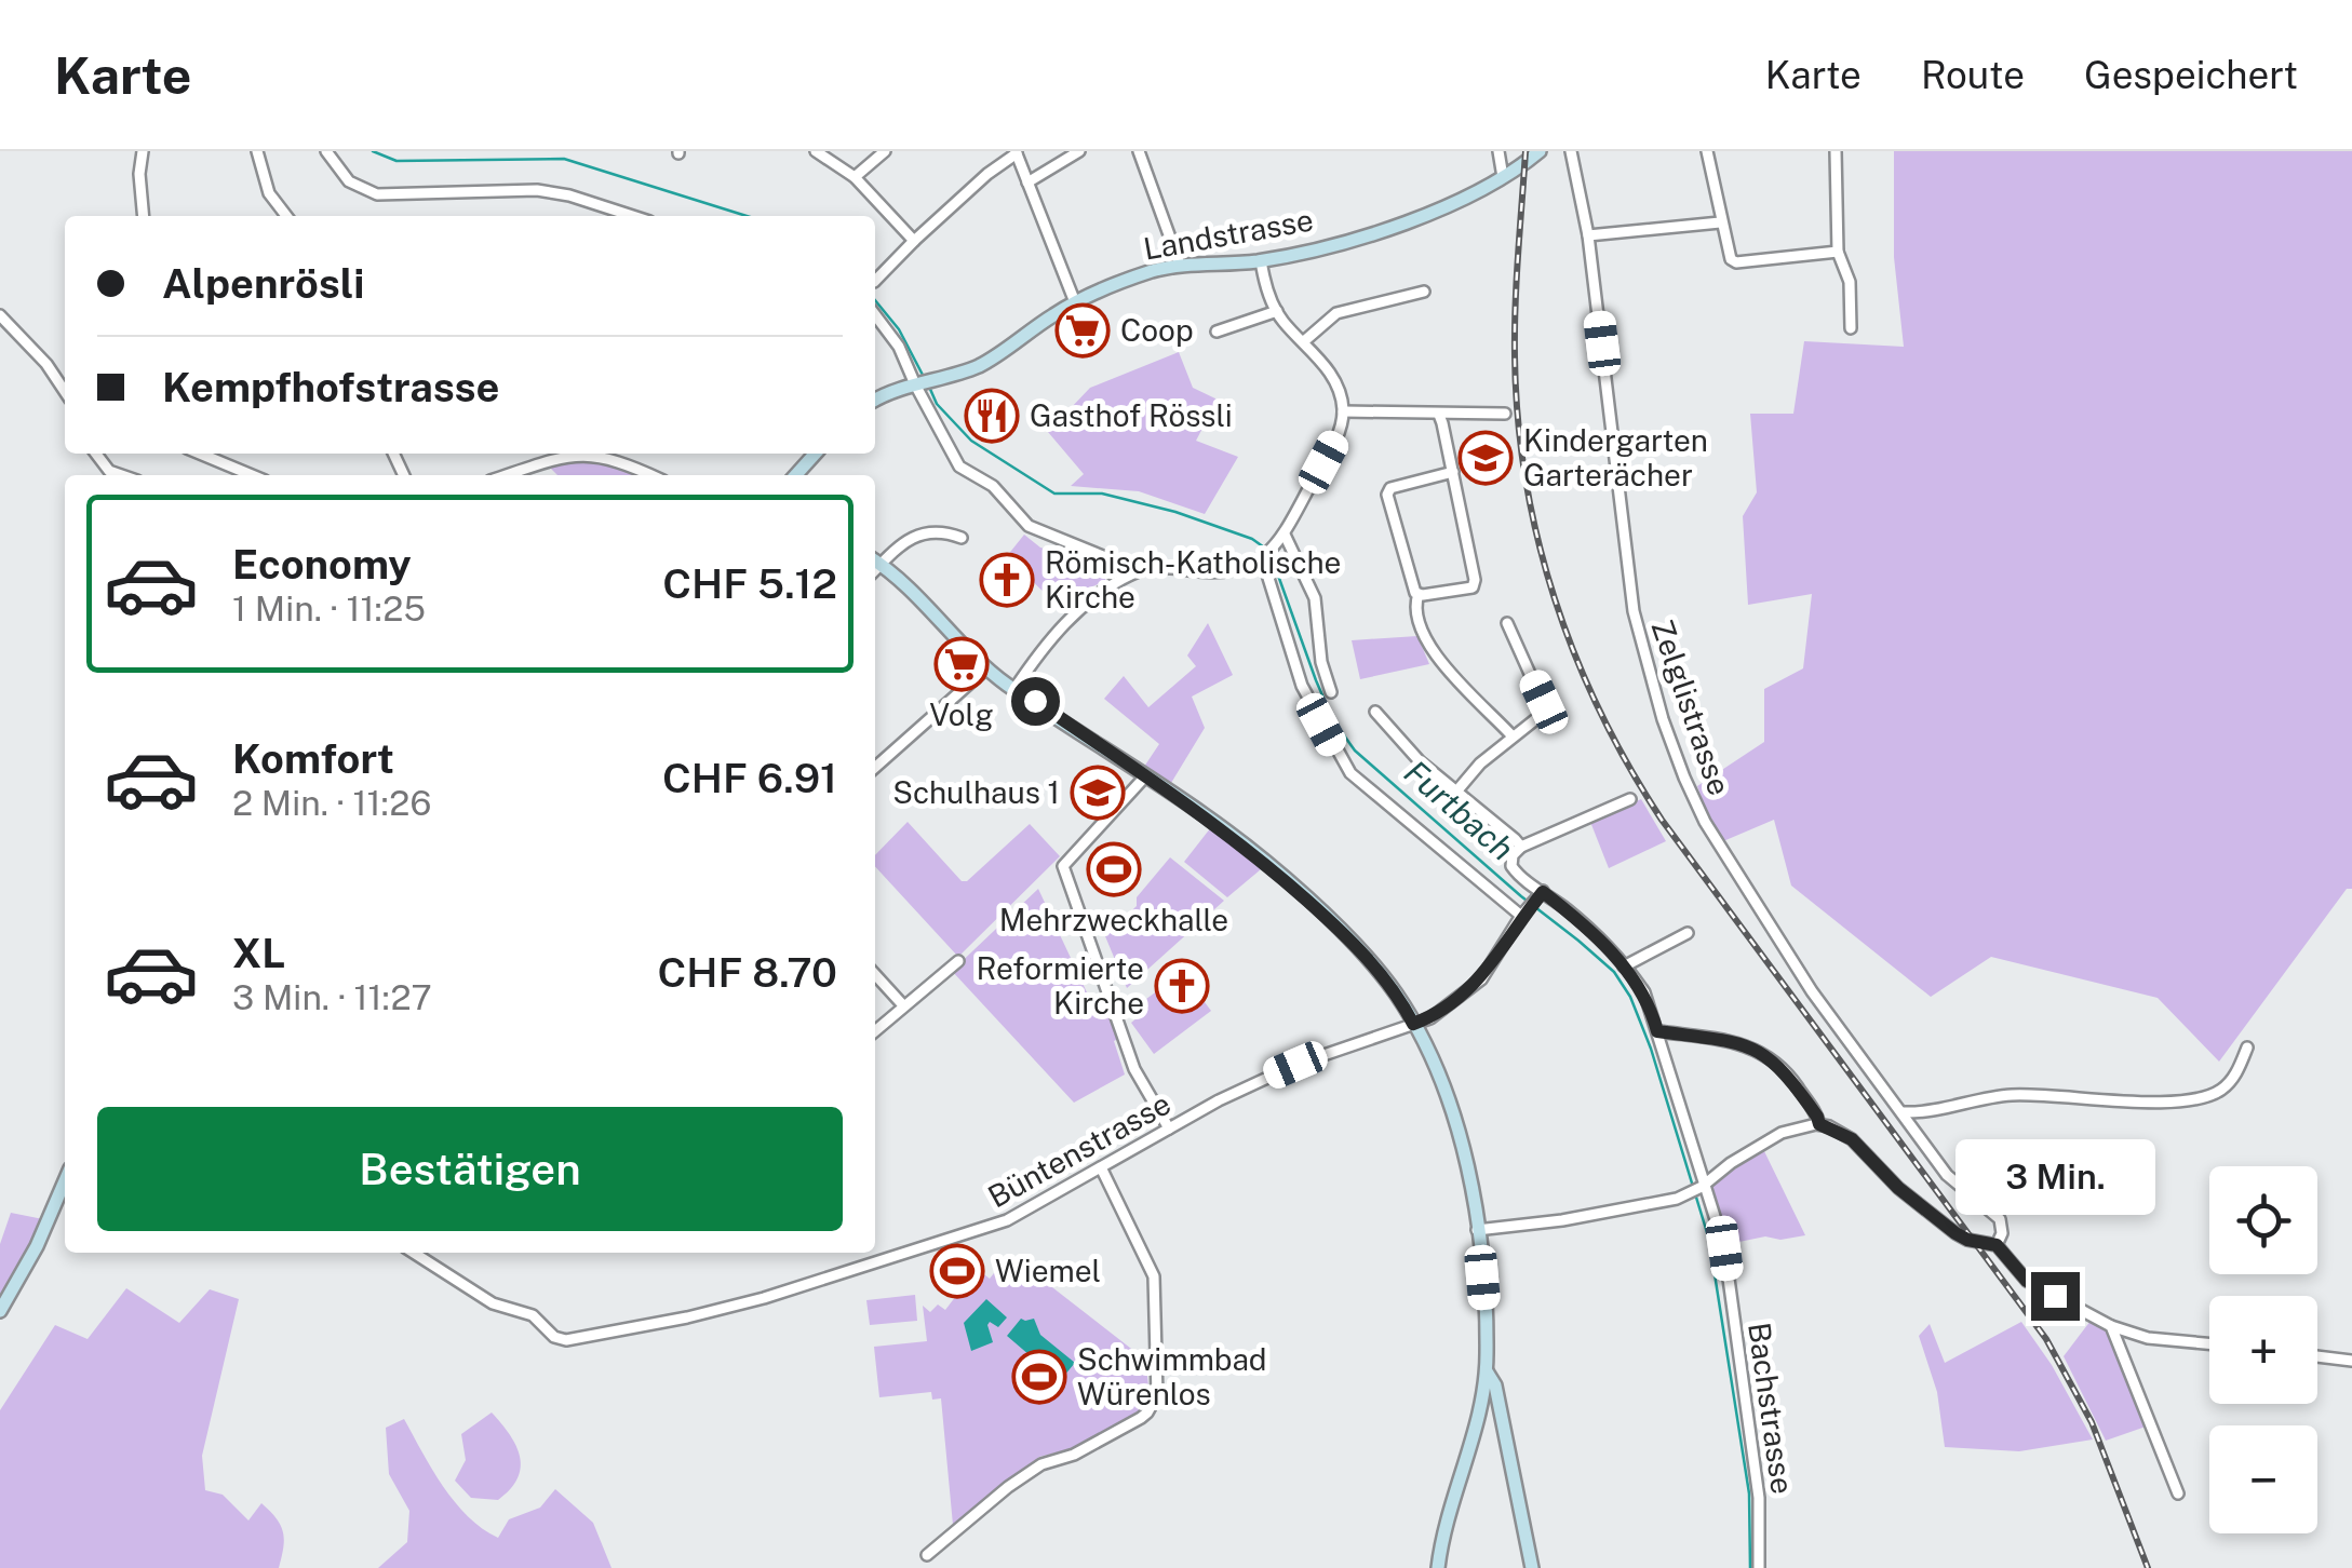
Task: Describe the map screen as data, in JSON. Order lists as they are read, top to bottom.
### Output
{
  "streets": {
    "street": [
      "Landstrasse",
      "Zelglistrasse",
      "Büntenstrasse",
      "Bachstrasse"
    ]
  },
  "water": ["Furtbach"],
  "places": {
    "supermarket": ["Coop", "Volg"],
    "restaurant": ["Gasthof Rössli"],
    "school or university": ["Kindergarten Garterächer", "Schulhaus 1"],
    "church": ["Römisch-Katholische Kirche", "Reformierte Kirche"],
    "sports": ["Mehrzweckhalle", "Wiemel", "Schwimmbad Würenlos"]
  },
  "page": {
    "header": "Karte",
    "nav": ["Karte", "Route", "Gespeichert"],
    "banner": ["Alpenrösli", "Kempfhofstrasse"],
    "list": [
      {
        "name": "Economy",
        "note": "1 Min. · 11:25",
        "value": "CHF 5.12"
      },
      {
        "name": "Komfort",
        "note": "2 Min. · 11:26",
        "value": "CHF 6.91"
      },
      {
        "name": "XL",
        "note": "3 Min. · 11:27",
        "value": "CHF 8.70"
      }
    ],
    "buttons": "Bestätigen",
    "bubble": "3 Min.",
    "map_buttons": ["+", "−"]
  }
}
